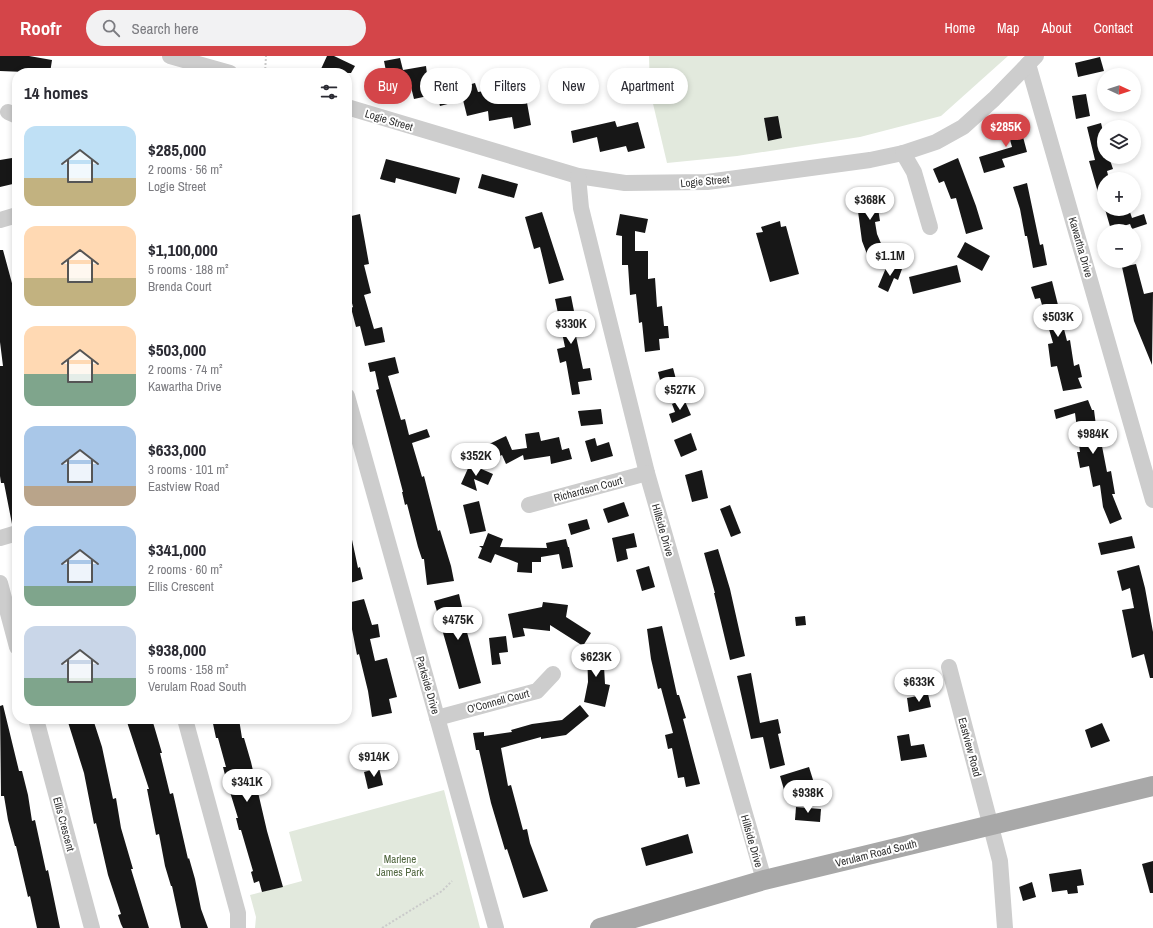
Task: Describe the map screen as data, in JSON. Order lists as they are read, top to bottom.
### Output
{
  "streets": {
    "main road": ["Verulam Road South"],
    "street": [
      "Logie Street",
      "Kawartha Drive",
      "Richardson Court",
      "Hillside Drive",
      "Parkside Drive",
      "O'Connell Court",
      "Eastview Road",
      "Ellis Crescent"
    ]
  },
  "crossings": [
    ["Logie Street", "Kawartha Drive"],
    ["Logie Street", "Hillside Drive"],
    ["Richardson Court", "Hillside Drive"],
    ["Hillside Drive", "Verulam Road South"],
    ["Parkside Drive", "O'Connell Court"],
    ["Eastview Road", "Verulam Road South"]
  ],
  "parks": ["Marlene James Park"],
  "north": "right",
  "page": {
    "header": "Roofr",
    "search": "Search here",
    "nav": [
      "Home",
      "Map",
      "About",
      "Contact"
    ],
    "map_buttons": ["+", "−"],
    "chip": [
      "Buy",
      "Rent",
      "Filters",
      "New",
      "Apartment"
    ],
    "heading": "14 homes",
    "price": [
      "$285K",
      "$368K",
      "$1.1M",
      "$503K",
      "$330K",
      "$527K",
      "$984K",
      "$352K",
      "$475K",
      "$623K",
      "$633K",
      "$914K",
      "$341K",
      "$938K"
    ],
    "list": [
      {
        "name": "$285,000",
        "note": "2 rooms · 56 m² · Logie Street"
      },
      {
        "name": "$1,100,000",
        "note": "5 rooms · 188 m² · Brenda Court"
      },
      {
        "name": "$503,000",
        "note": "2 rooms · 74 m² · Kawartha Drive"
      },
      {
        "name": "$633,000",
        "note": "3 rooms · 101 m² · Eastview Road"
      },
      {
        "name": "$341,000",
        "note": "2 rooms · 60 m² · Ellis Crescent"
      },
      {
        "name": "$938,000",
        "note": "5 rooms · 158 m² · Verulam Road South"
      }
    ]
  }
}
